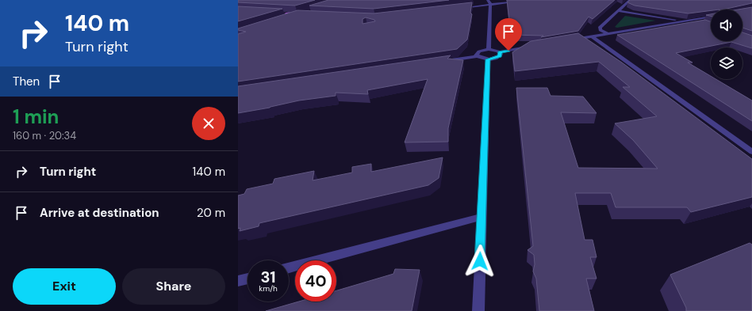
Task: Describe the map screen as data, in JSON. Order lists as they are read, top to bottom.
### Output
{
  "page": {
    "turn": ["140 m", "Turn right"],
    "then": "Then",
    "heading": ["1 min", "160 m · 20:34"],
    "list": [
      {
        "name": "Turn right",
        "value": "140 m"
      },
      {
        "name": "Arrive at destination",
        "value": "20 m"
      }
    ],
    "speed": "31 km/h",
    "limit": "40",
    "buttons": ["Exit", "Share"]
  }
}
